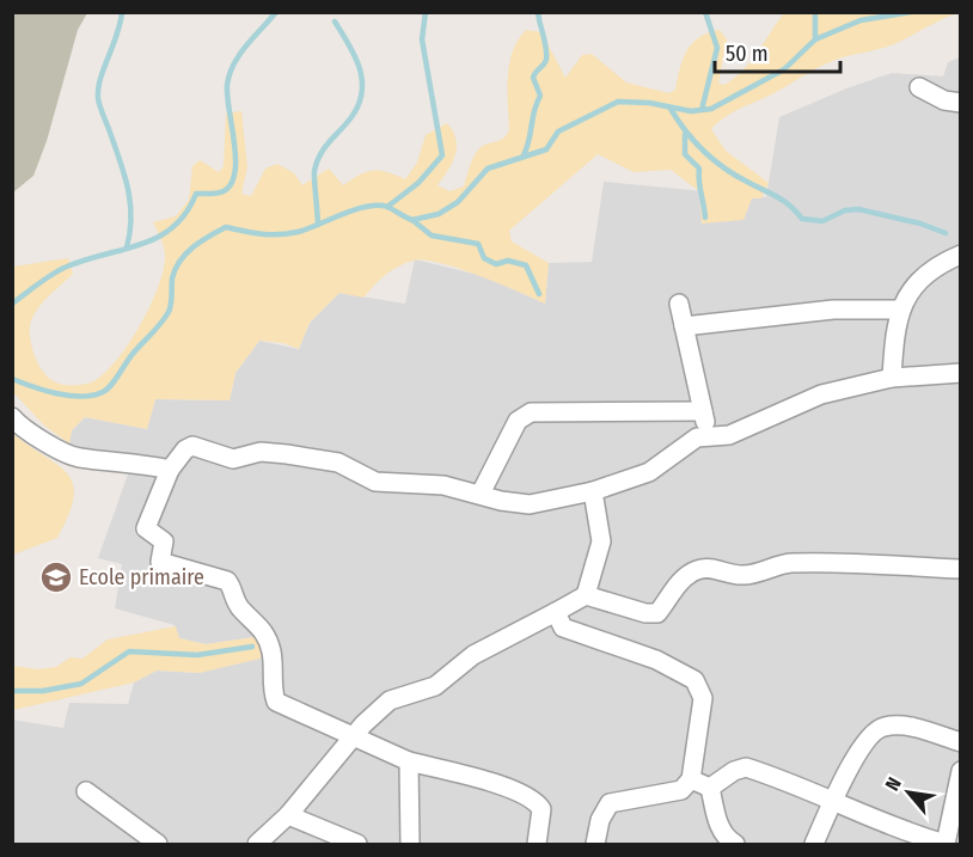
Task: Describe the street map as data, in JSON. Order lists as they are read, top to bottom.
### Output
{
  "places": {
    "school or university": ["Ecole primaire"]
  },
  "scale_bar": "50 m",
  "north": "top left"
}
